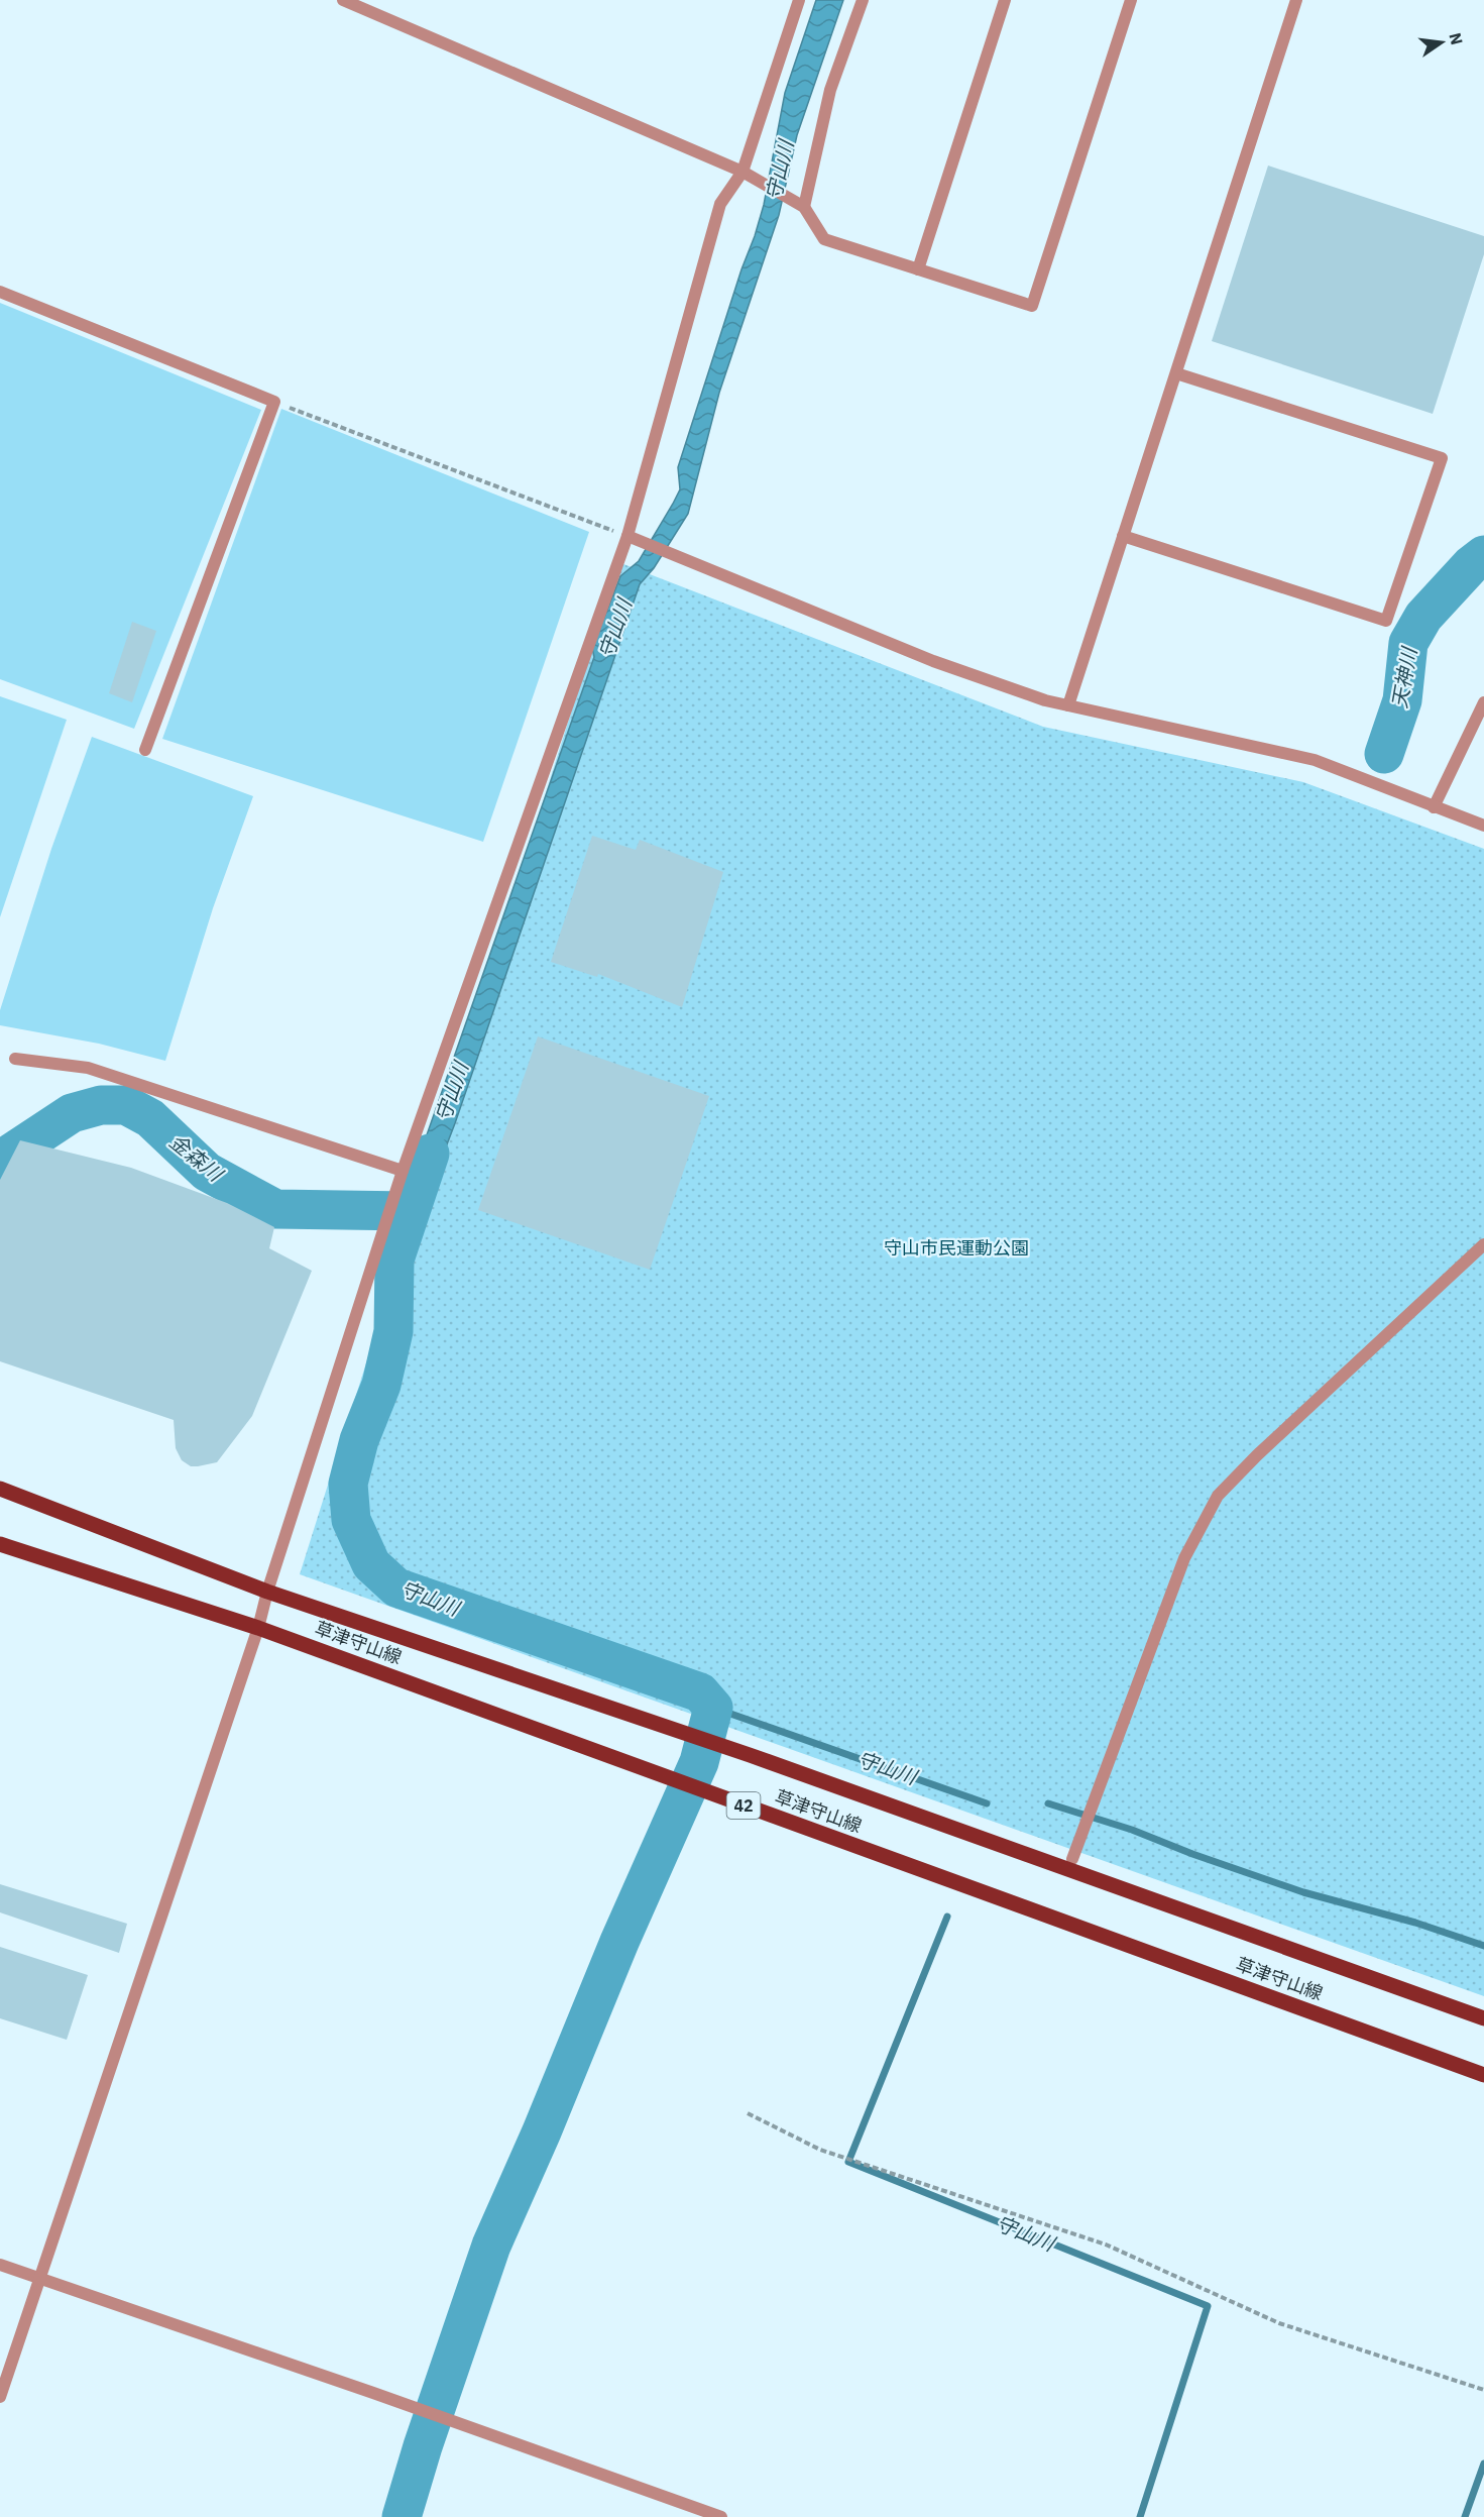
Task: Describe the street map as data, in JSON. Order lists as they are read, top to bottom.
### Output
{
  "streets": {
    "main road": ["草津守山線", "42"]
  },
  "water": ["守山川", "天神川", "金森川"],
  "parks": ["守山市民運動公園"],
  "north": "right"
}
